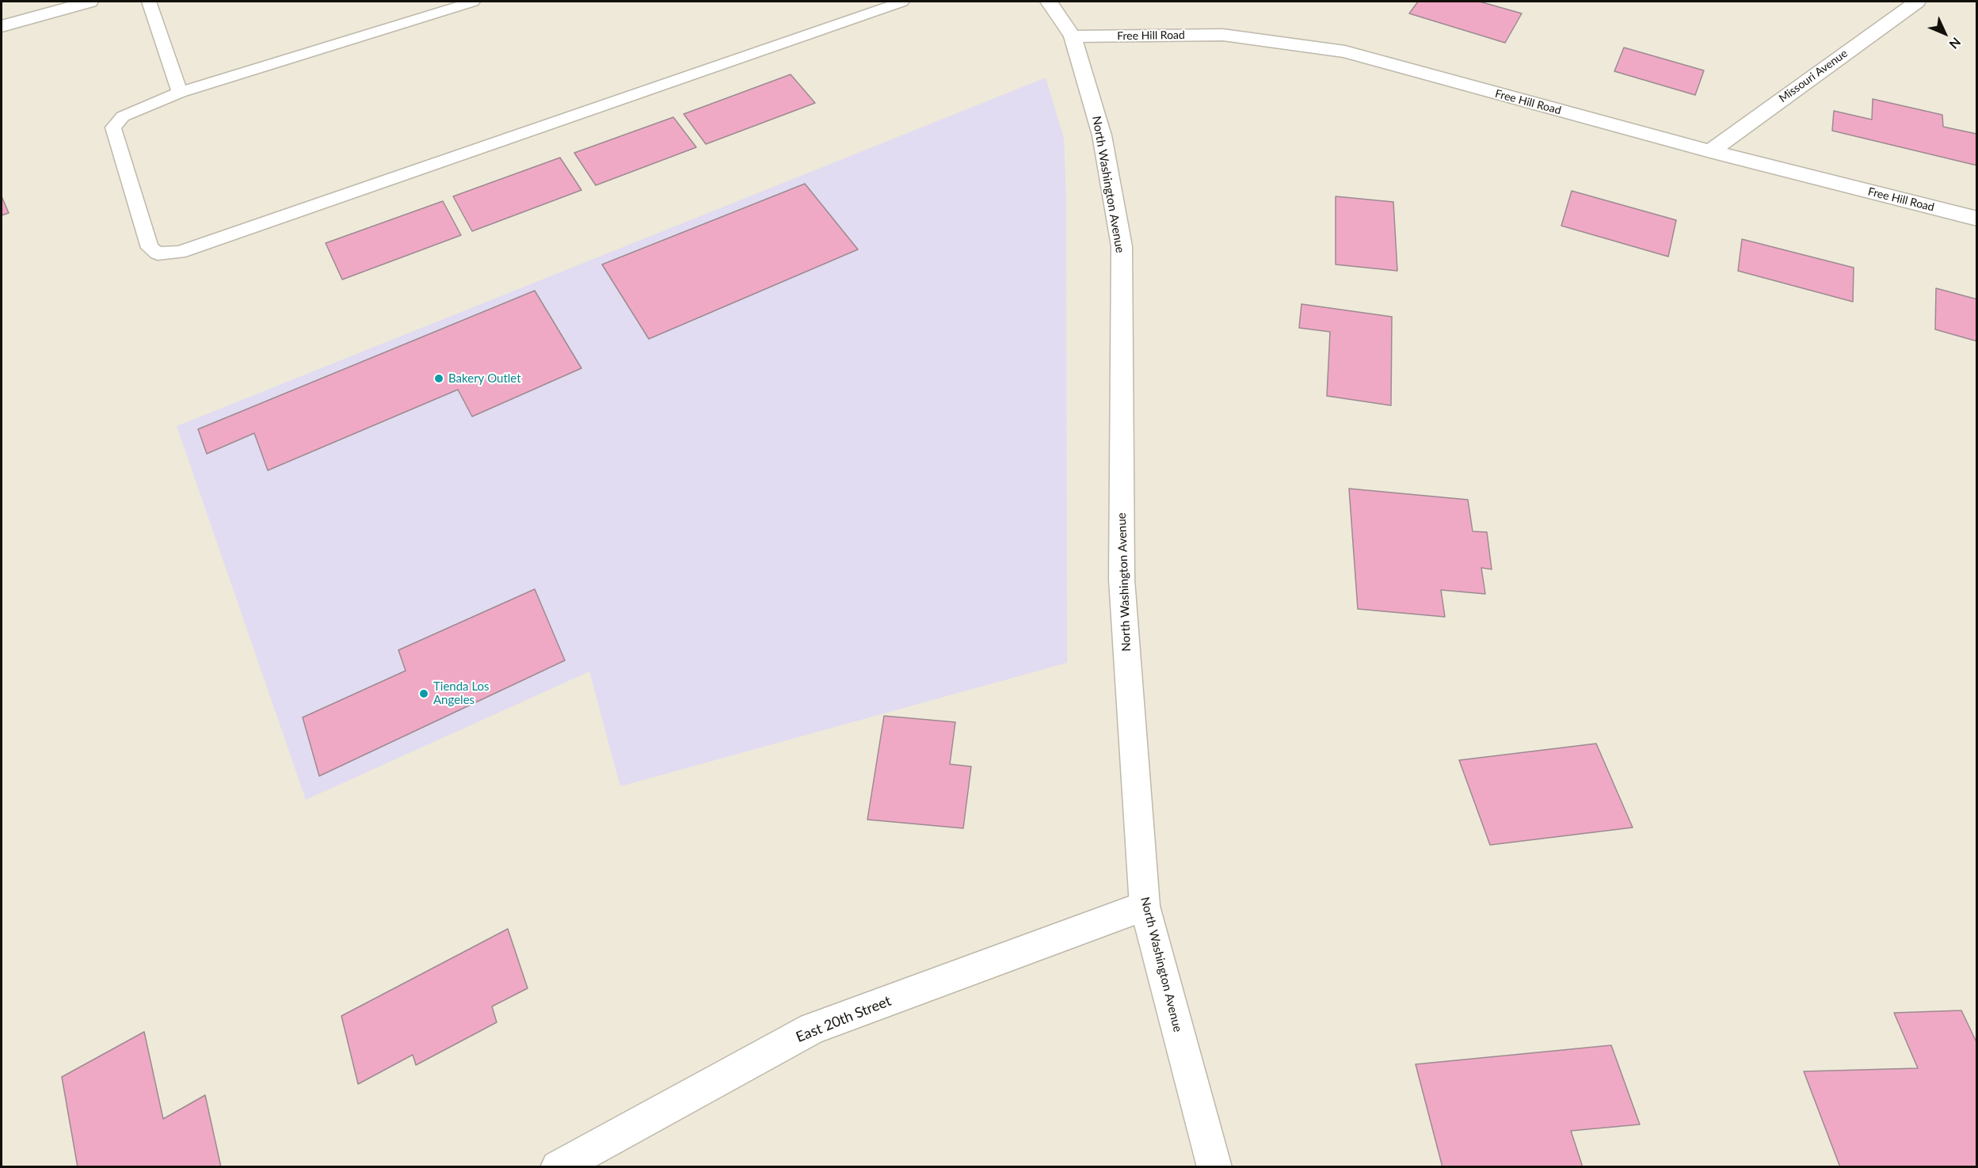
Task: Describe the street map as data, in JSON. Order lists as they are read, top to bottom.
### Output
{
  "streets": {
    "street": [
      "Free Hill Road",
      "Missouri Avenue",
      "North Washington Avenue",
      "East 20th Street"
    ]
  },
  "crossings": [
    ["Free Hill Road", "Missouri Avenue"],
    ["Free Hill Road", "North Washington Avenue"],
    ["North Washington Avenue", "East 20th Street"]
  ],
  "places": ["Bakery Outlet", "Tienda Los Angeles"],
  "north": "bottom right"
}
